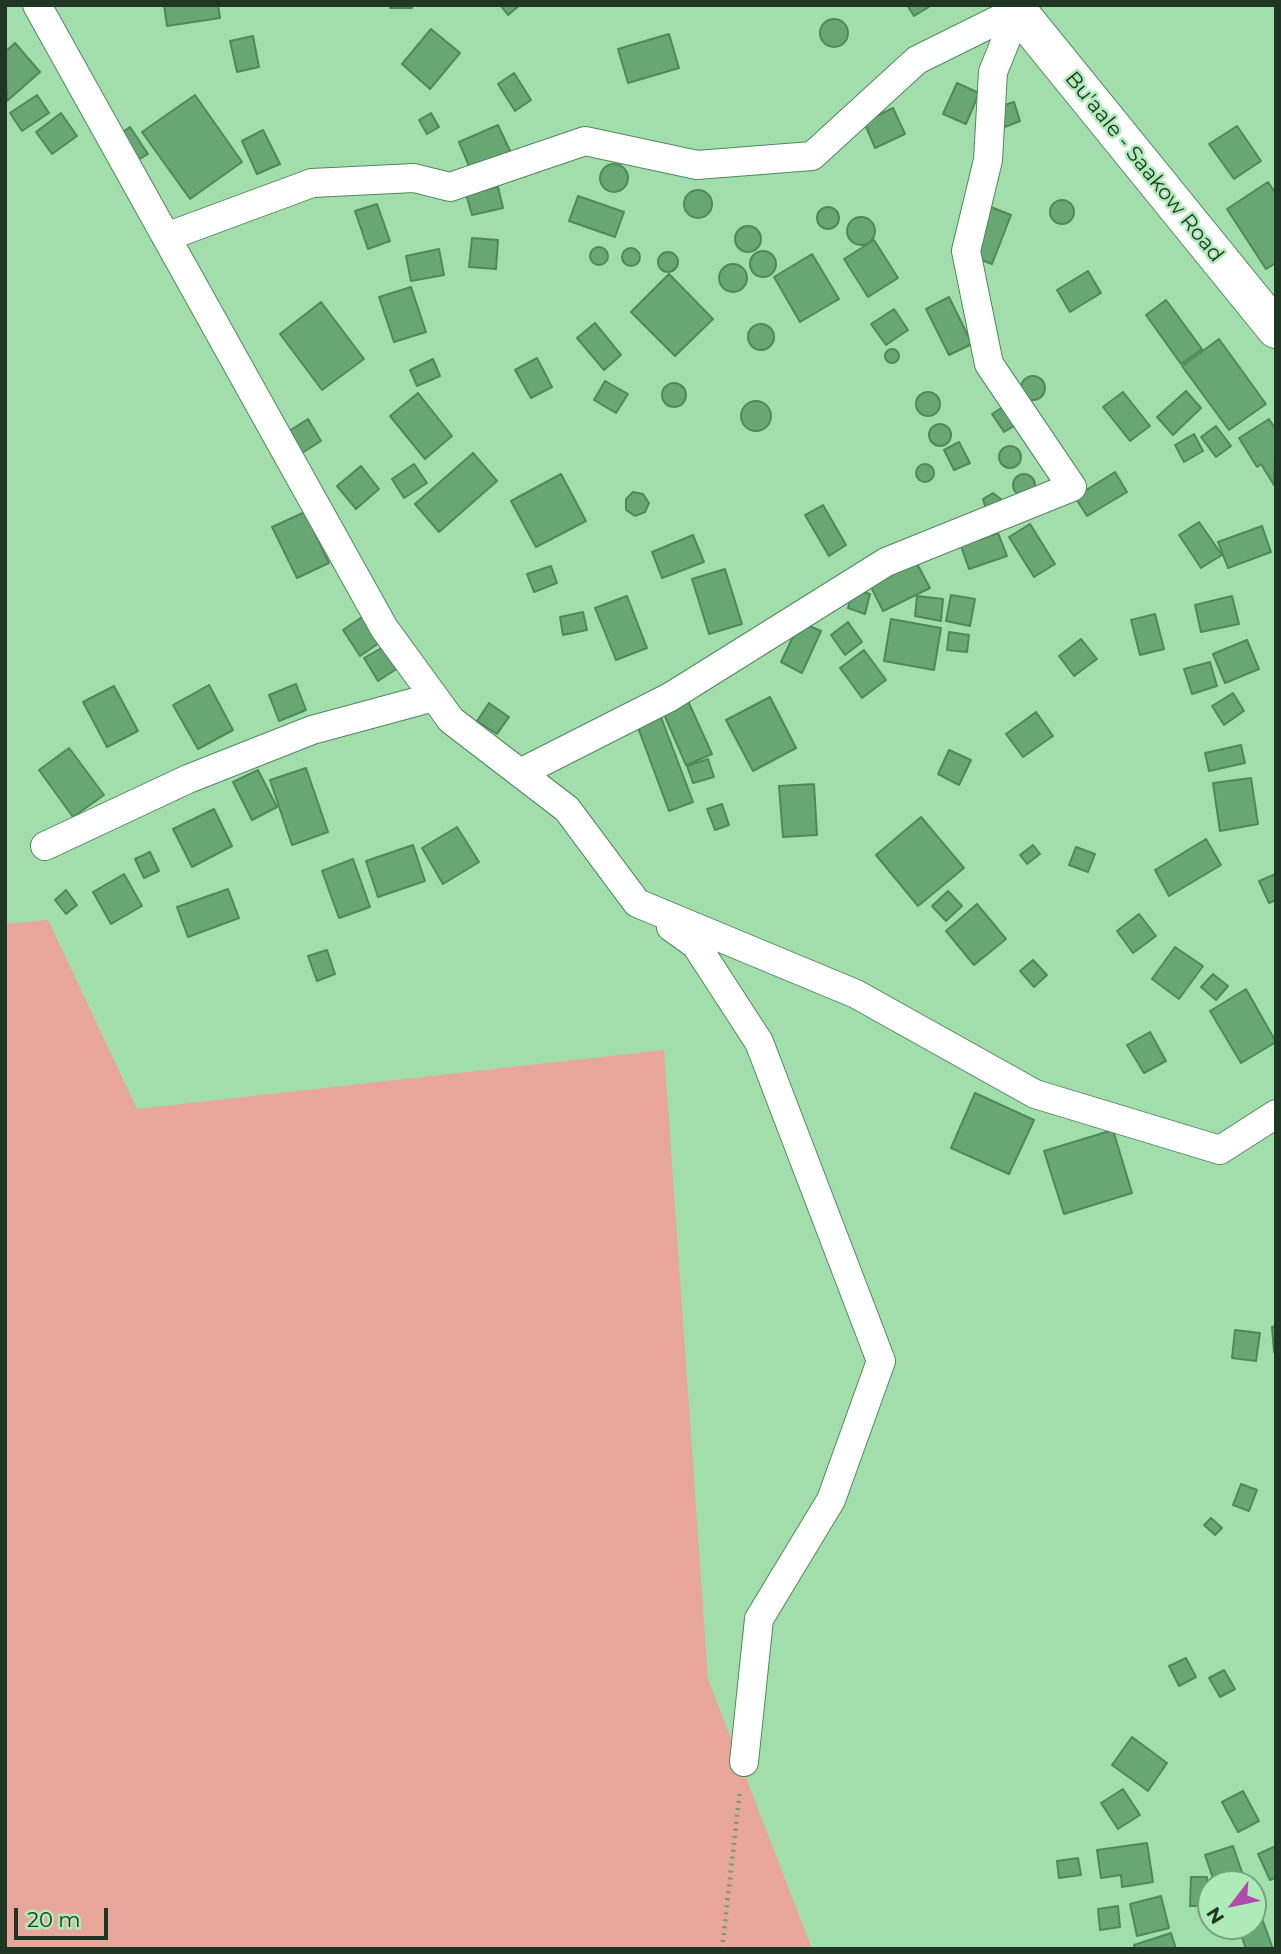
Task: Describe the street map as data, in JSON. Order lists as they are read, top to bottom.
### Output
{
  "streets": {
    "main road": ["Bu'aale - Saakow Road"]
  },
  "scale_bar": "20 m",
  "north": "bottom left"
}
